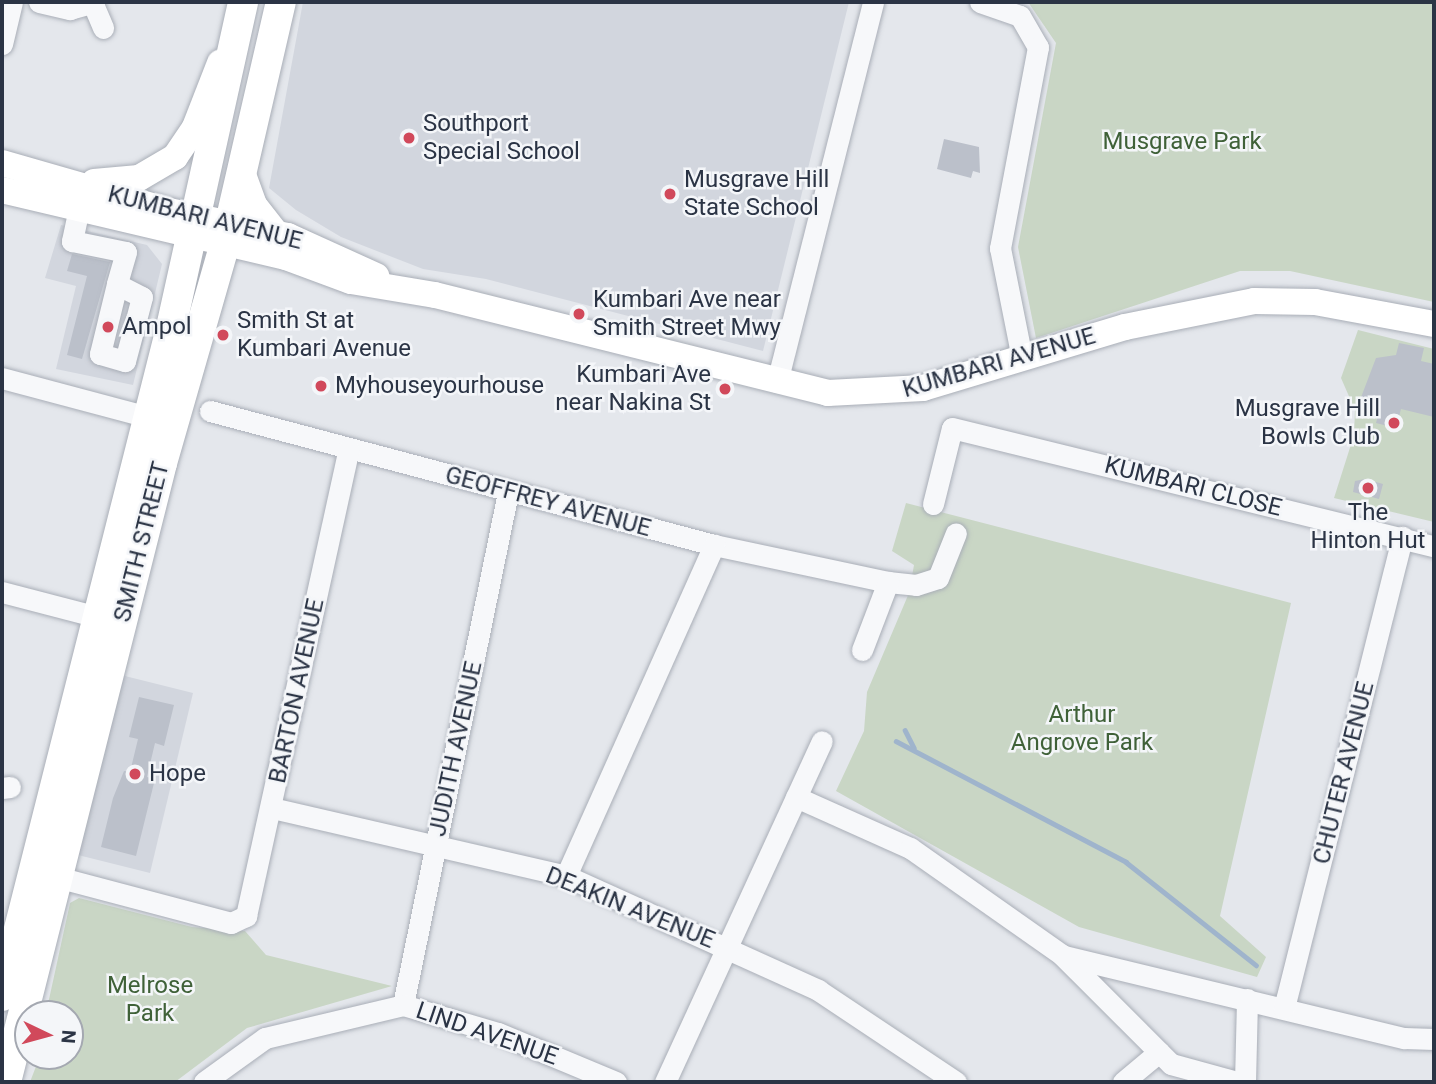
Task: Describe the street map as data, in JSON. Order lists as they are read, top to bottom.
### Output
{
  "streets": {
    "highway": ["SMITH STREET"],
    "main road": ["KUMBARI AVENUE"],
    "street": [
      "KUMBARI CLOSE",
      "GEOFFREY AVENUE",
      "BARTON AVENUE",
      "JUDITH AVENUE",
      "CHUTER AVENUE",
      "DEAKIN AVENUE",
      "LIND AVENUE"
    ]
  },
  "crossings": [
    ["KUMBARI AVENUE", "SMITH STREET"],
    ["KUMBARI CLOSE", "CHUTER AVENUE"],
    ["GEOFFREY AVENUE", "BARTON AVENUE"],
    ["GEOFFREY AVENUE", "JUDITH AVENUE"],
    ["SMITH STREET", "BARTON AVENUE"],
    ["BARTON AVENUE", "DEAKIN AVENUE"],
    ["JUDITH AVENUE", "DEAKIN AVENUE"],
    ["JUDITH AVENUE", "LIND AVENUE"]
  ],
  "parks": ["Musgrave Park", "Arthur Angrove Park", "Melrose Park"],
  "places": [
    "Southport Special School",
    "Musgrave Hill State School",
    "Kumbari Ave near Smith Street Mwy",
    "Ampol",
    "Smith St at Kumbari Avenue",
    "Myhouseyourhouse",
    "Kumbari Ave near Nakina St",
    "Musgrave Hill Bowls Club",
    "The Hinton Hut",
    "Hope"
  ],
  "north": "right"
}
